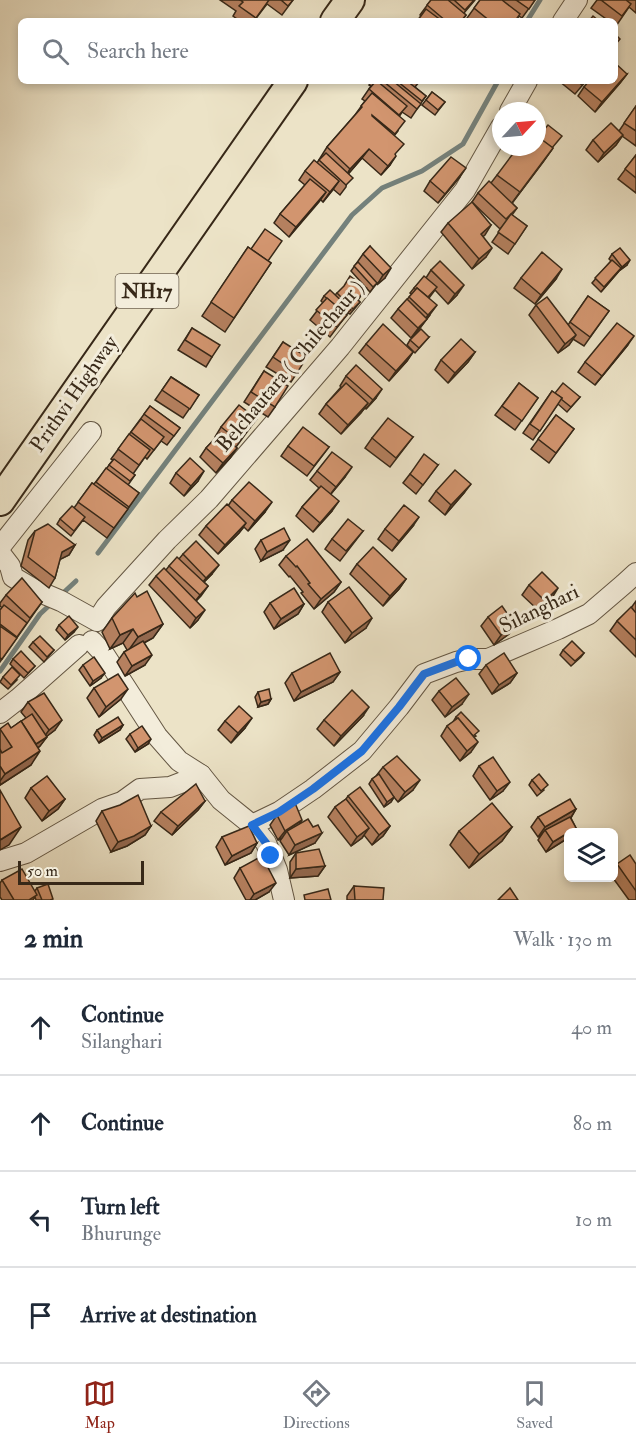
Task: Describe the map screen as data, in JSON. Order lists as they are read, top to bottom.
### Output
{
  "streets": {
    "highway": ["NH17", "Prithvi Highway"],
    "street": ["Belchautara ( Chilechaur )", "Silanghari"]
  },
  "scale_bar": "50 m",
  "north": "top right",
  "page": {
    "search": "Search here",
    "scale": "50 m",
    "heading": ["2 min", "Walk · 130 m"],
    "list": [
      ["Continue", "Silanghari", "40 m"],
      ["Continue", "80 m"],
      ["Turn left", "Bhurunge", "10 m"],
      "Arrive at destination"
    ],
    "nav": ["Map", "Directions", "Saved"]
  }
}
